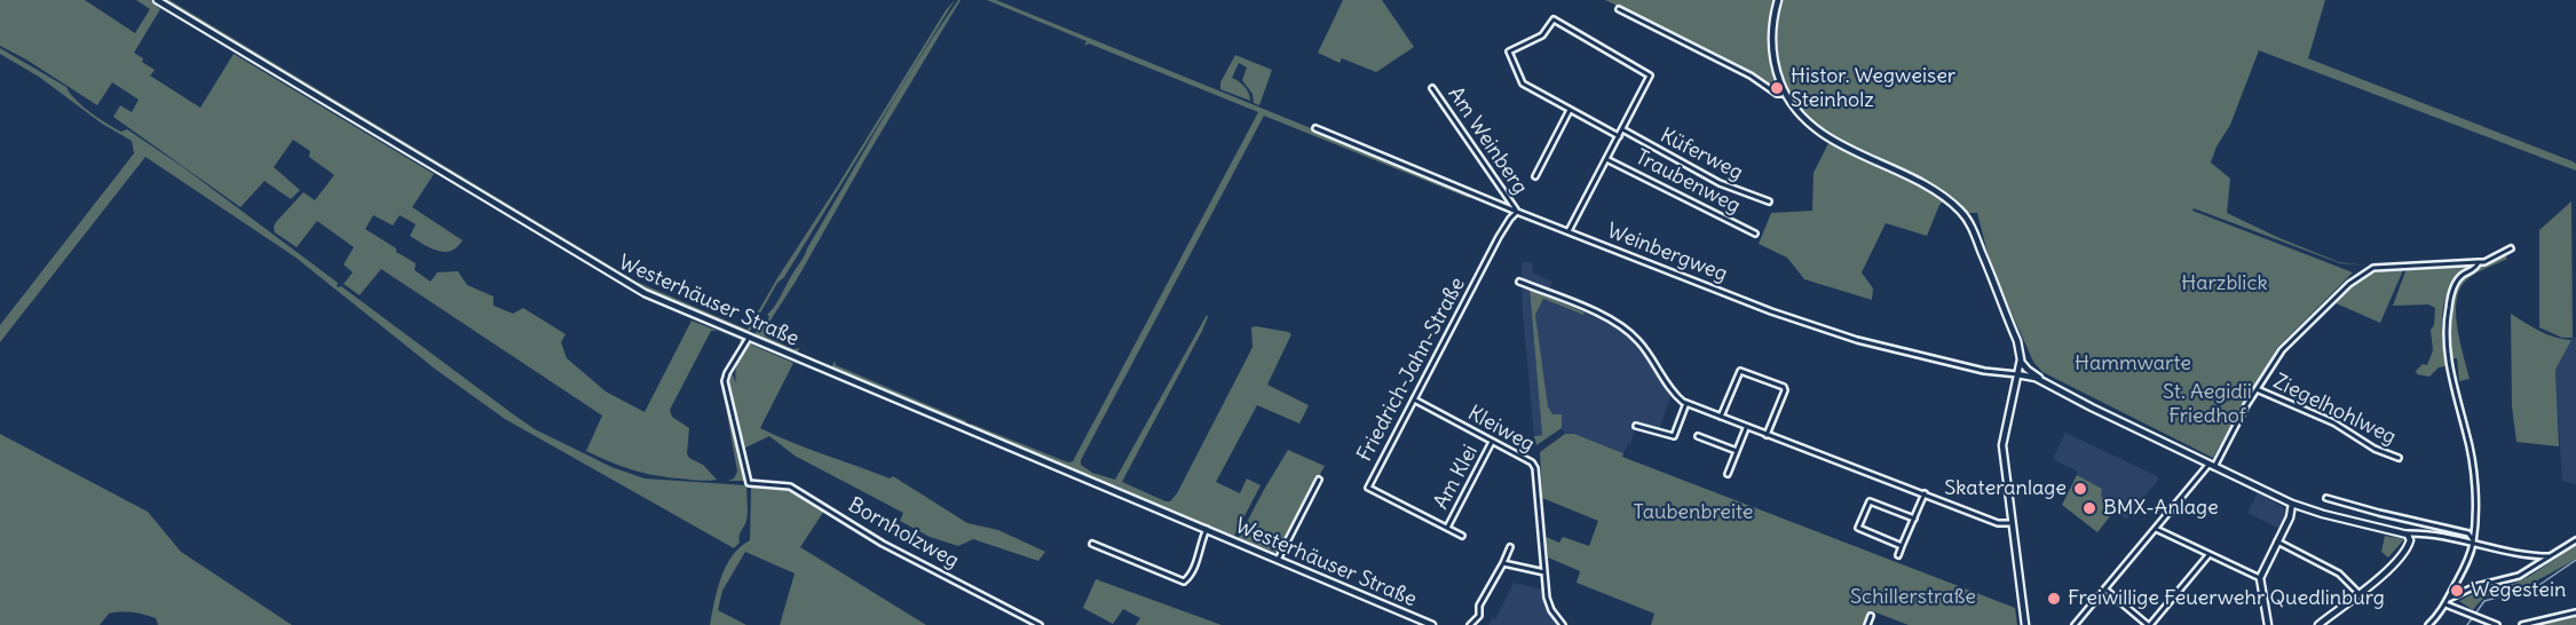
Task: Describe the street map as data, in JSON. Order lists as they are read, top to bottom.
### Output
{
  "streets": {
    "main road": ["Westerhäuser Straße"],
    "street": [
      "Am Weinberg",
      "Küferweg",
      "Traubenweg",
      "Weinbergweg",
      "Friedrich-Jahn-Straße",
      "Ziegelhohlweg",
      "Kleiweg",
      "Am Klei",
      "Bornholzweg"
    ]
  },
  "crossings": [
    ["Am Weinberg", "Weinbergweg"],
    ["Am Weinberg", "Friedrich-Jahn-Straße"],
    ["Weinbergweg", "Friedrich-Jahn-Straße"],
    ["Westerhäuser Straße", "Bornholzweg"],
    ["Friedrich-Jahn-Straße", "Kleiweg"],
    ["Friedrich-Jahn-Straße", "Am Klei"],
    ["Kleiweg", "Am Klei"]
  ],
  "parks": [
    "Harzblick",
    "Hammwarte",
    "St. Aegidii Friedhof",
    "Taubenbreite",
    "Schillerstraße"
  ],
  "places": [
    "Histor. Wegweiser Steinholz",
    "Skateranlage",
    "BMX-Anlage",
    "Wegestein",
    "Freiwillige Feuerwehr Quedlinburg"
  ]
}
